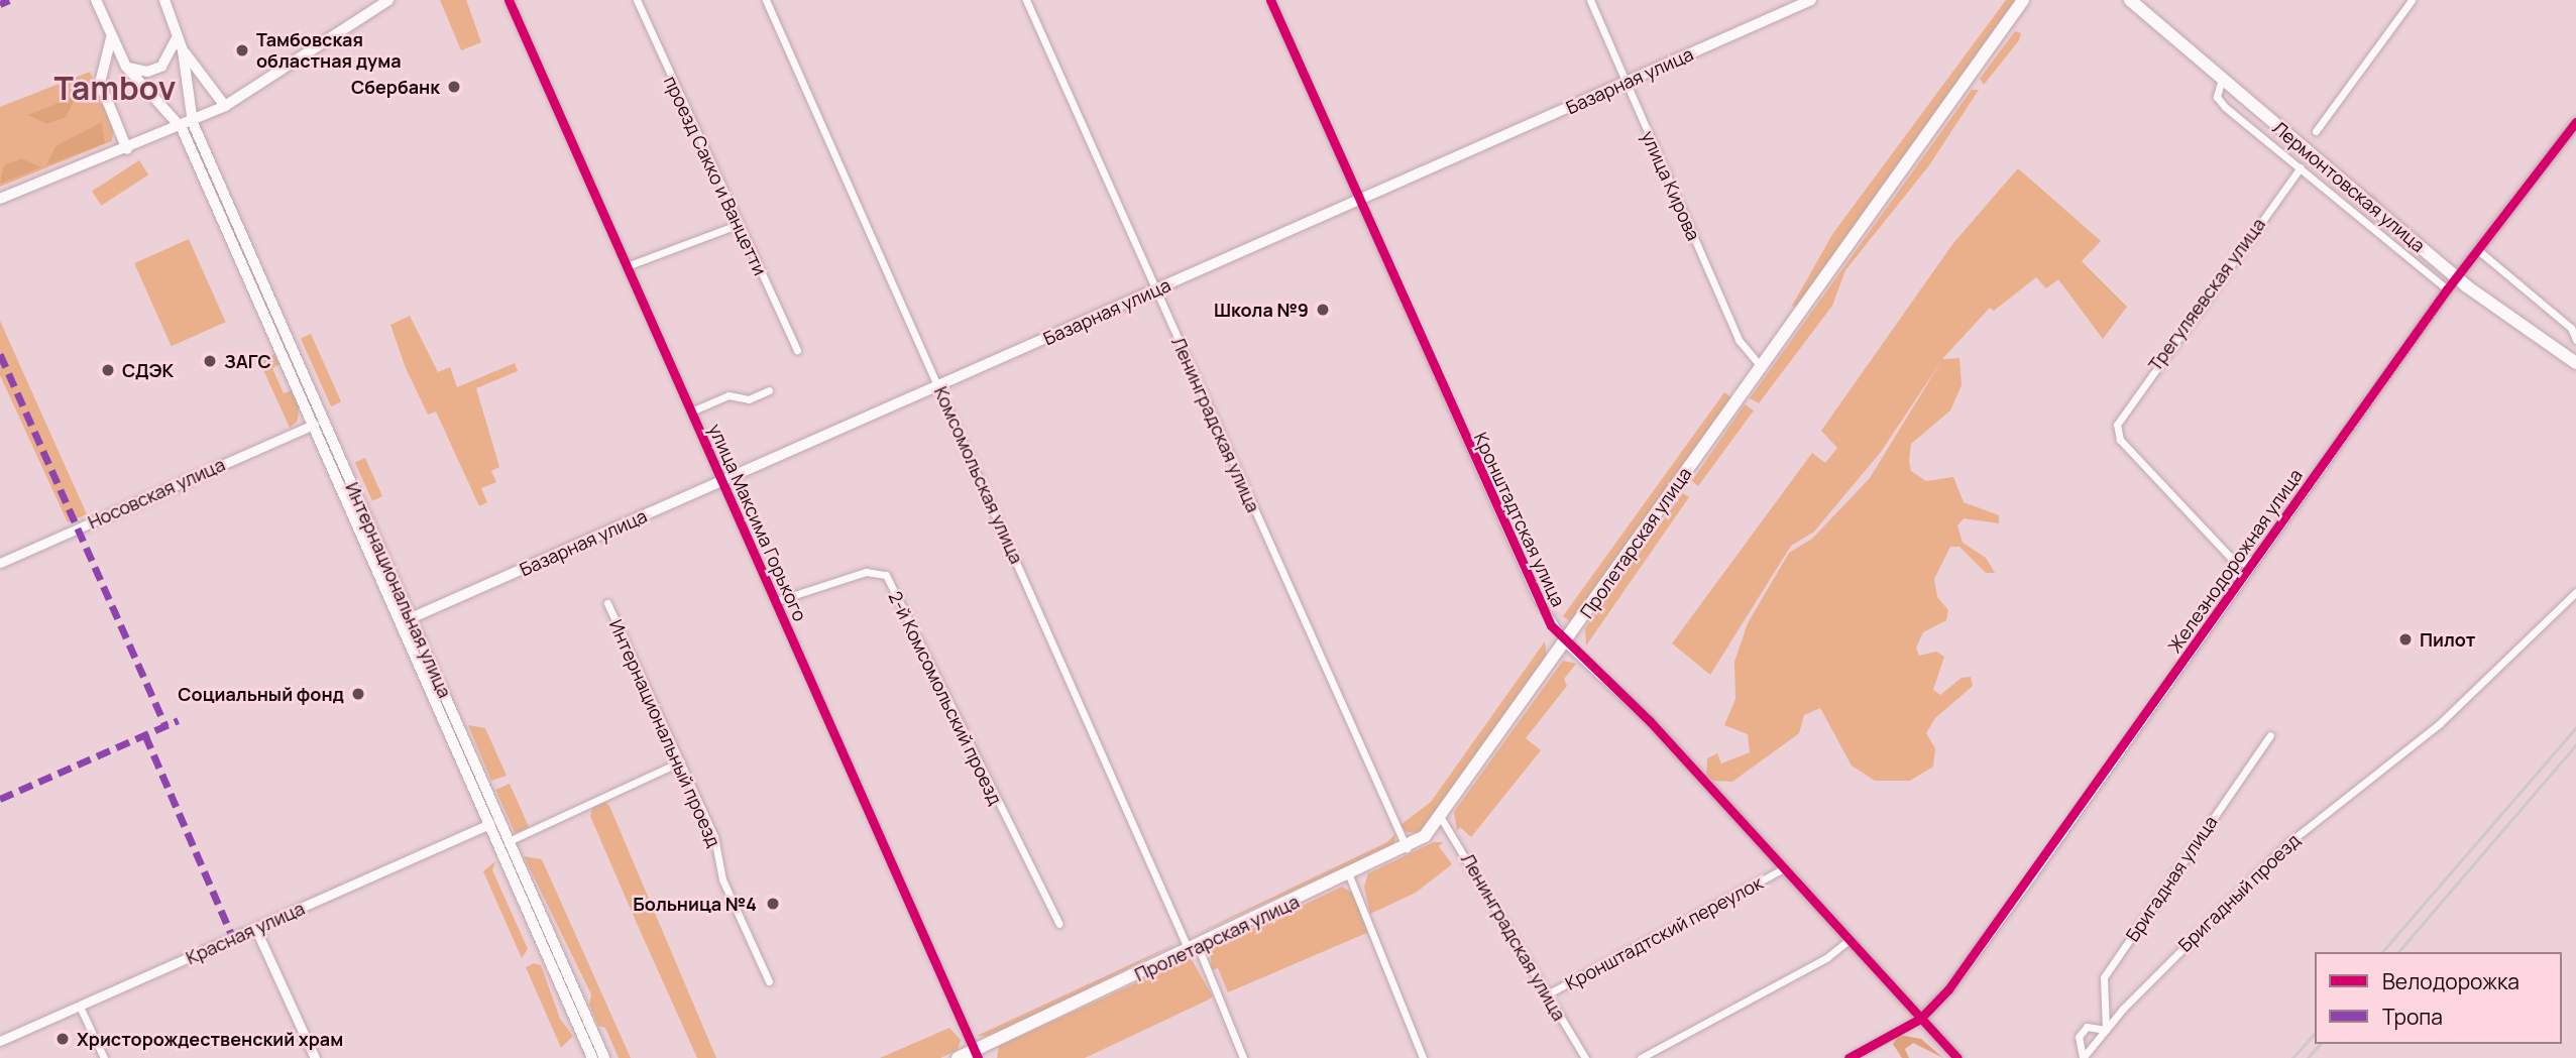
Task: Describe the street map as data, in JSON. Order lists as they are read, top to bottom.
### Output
{
  "streets": {
    "main road": [
      "Базарная улица",
      "Лермонтовская улица",
      "Пролетарская улица",
      "Интернациональная улица"
    ],
    "street": [
      "проезд Сакко и Ванцетти",
      "улица Кирова",
      "Трегуляевская улица",
      "Ленинградская улица",
      "Комсомольская улица",
      "Носовская улица",
      "Кронштадтская улица",
      "улица Максима Горького",
      "Железнодорожная улица",
      "2-й Комсомольский проезд",
      "Интернациональный проезд",
      "Бригадная улица",
      "Бригадный проезд",
      "Красная улица",
      "Кронштадтский переулок"
    ]
  },
  "crossings": [
    ["Базарная улица", "улица Кирова"],
    ["Базарная улица", "Ленинградская улица"],
    ["Базарная улица", "Комсомольская улица"],
    ["Базарная улица", "Кронштадтская улица"],
    ["Базарная улица", "улица Максима Горького"],
    ["Базарная улица", "Интернациональная улица"],
    ["улица Кирова", "Пролетарская улица"],
    ["Ленинградская улица", "Пролетарская улица"],
    ["Ленинградская улица", "Кронштадтский переулок"],
    ["Комсомольская улица", "Пролетарская улица"],
    ["Носовская улица", "Интернациональная улица"],
    ["Кронштадтская улица", "Пролетарская улица"],
    ["Кронштадтская улица", "Железнодорожная улица"],
    ["Кронштадтская улица", "Кронштадтский переулок"],
    ["улица Максима Горького", "Пролетарская улица"],
    ["улица Максима Горького", "2-й Комсомольский проезд"],
    ["Интернациональная улица", "Красная улица"],
    ["Бригадная улица", "Бригадный проезд"]
  ],
  "districts": ["Tambov"],
  "places": [
    "Тамбовская областная дума",
    "Сбербанк",
    "Школа №9",
    "ЗАГС",
    "СДЭК",
    "Пилот",
    "Социальный фонд",
    "Больница №4",
    "Христорождественский храм"
  ],
  "legend": ["Велодорожка", "Тропа"]
}
